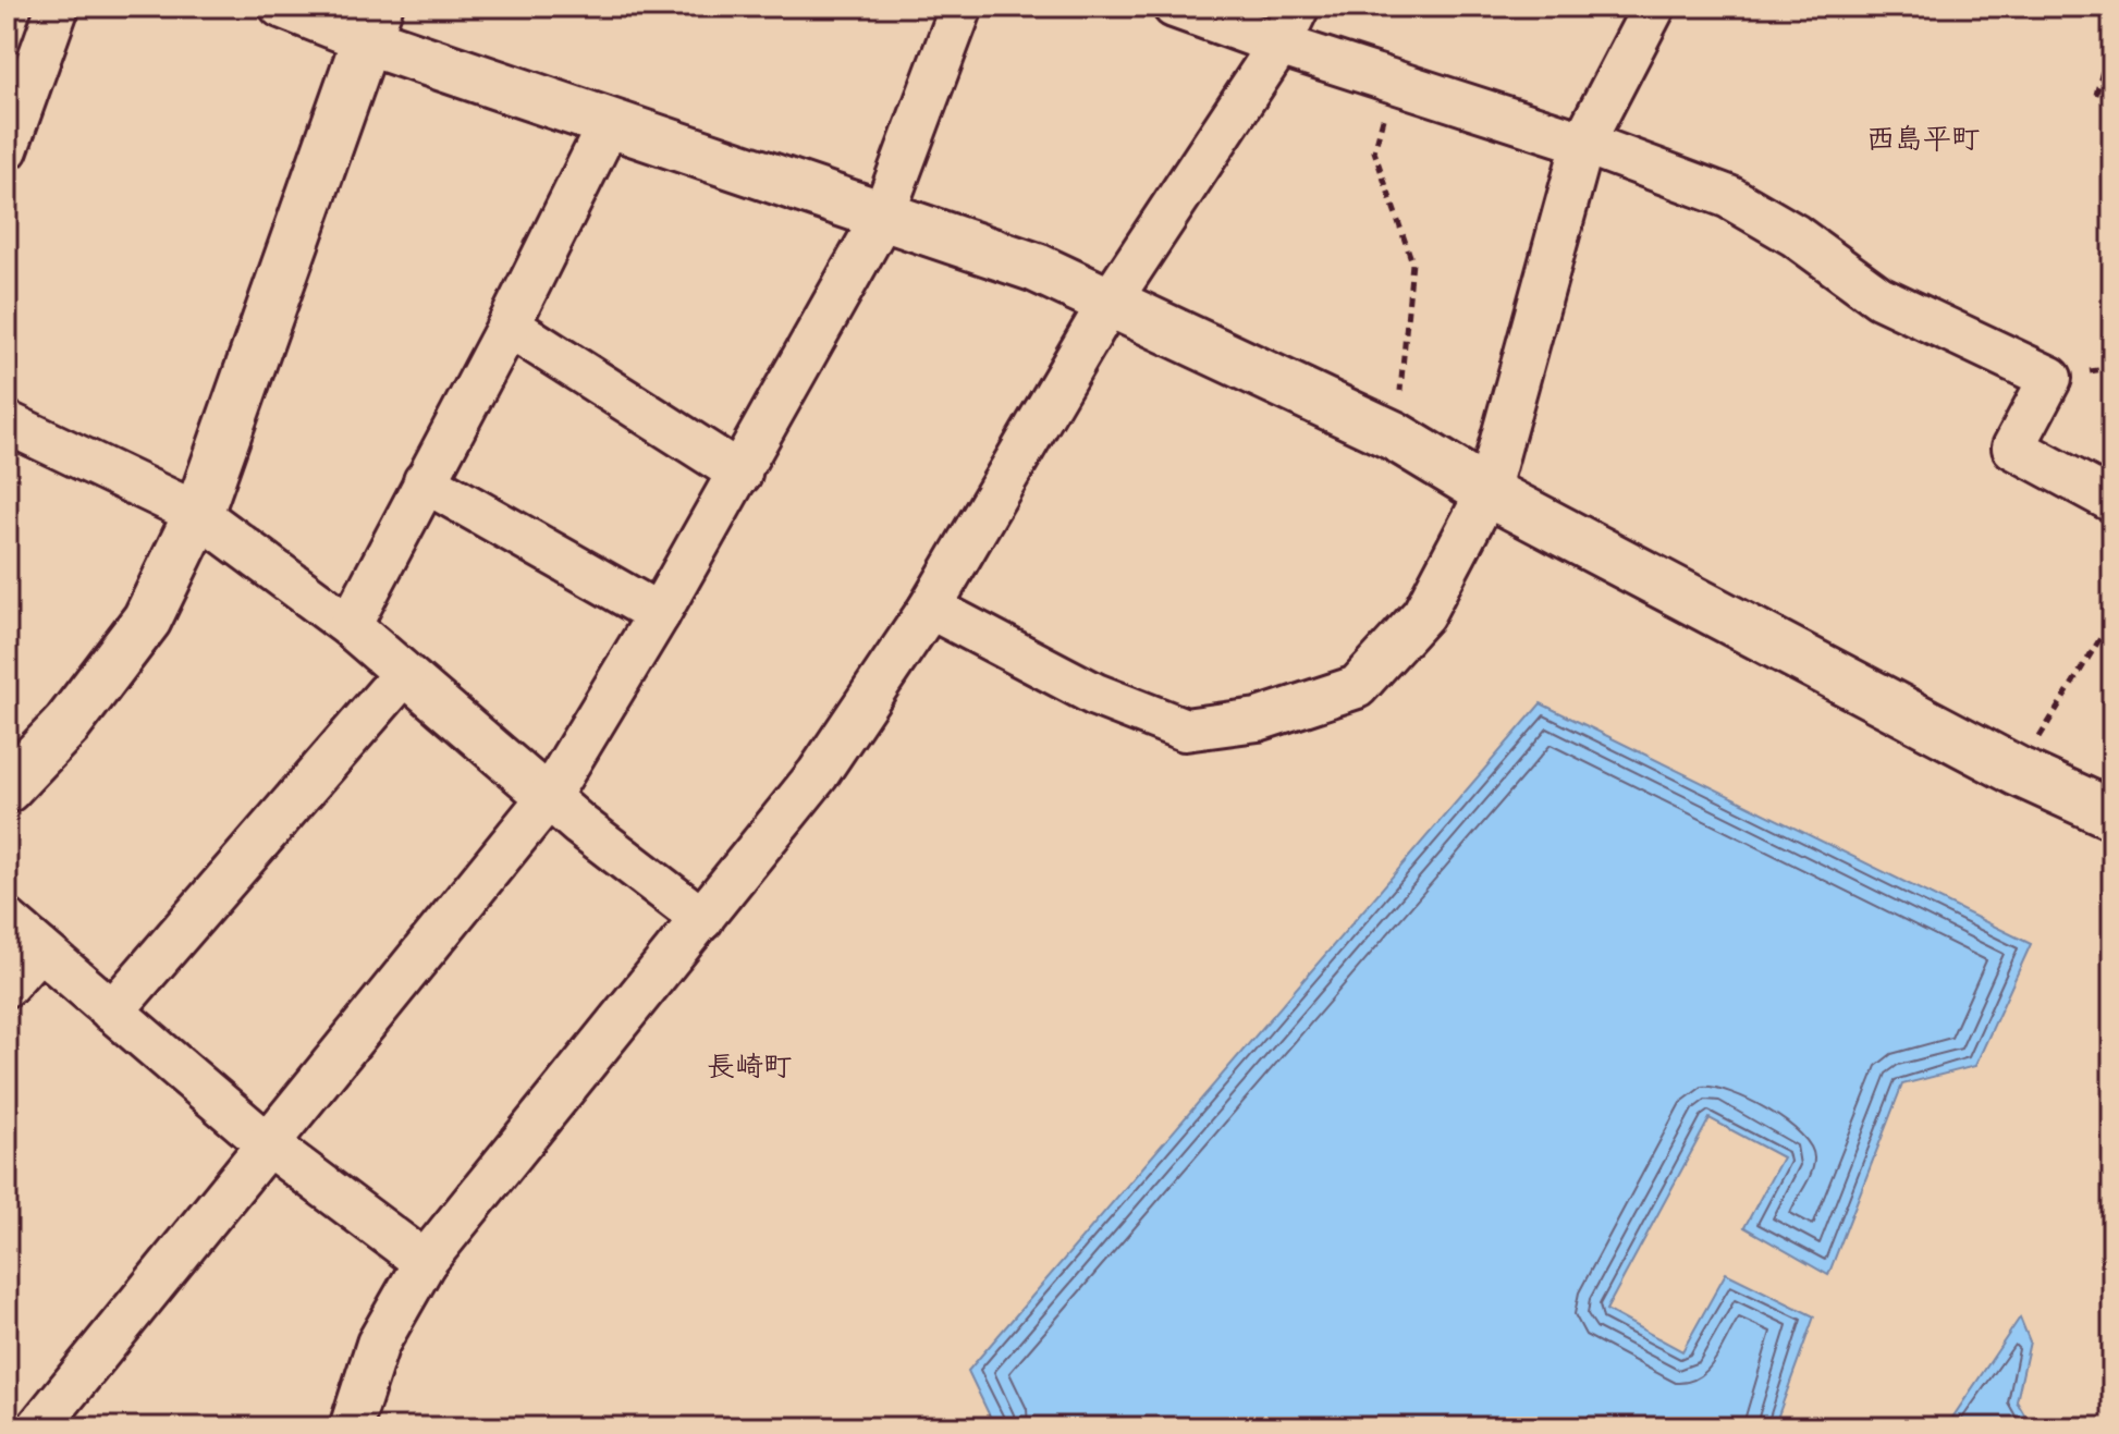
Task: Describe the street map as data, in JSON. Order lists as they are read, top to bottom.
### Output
{
  "districts": ["西島平町", "長崎町"]
}
